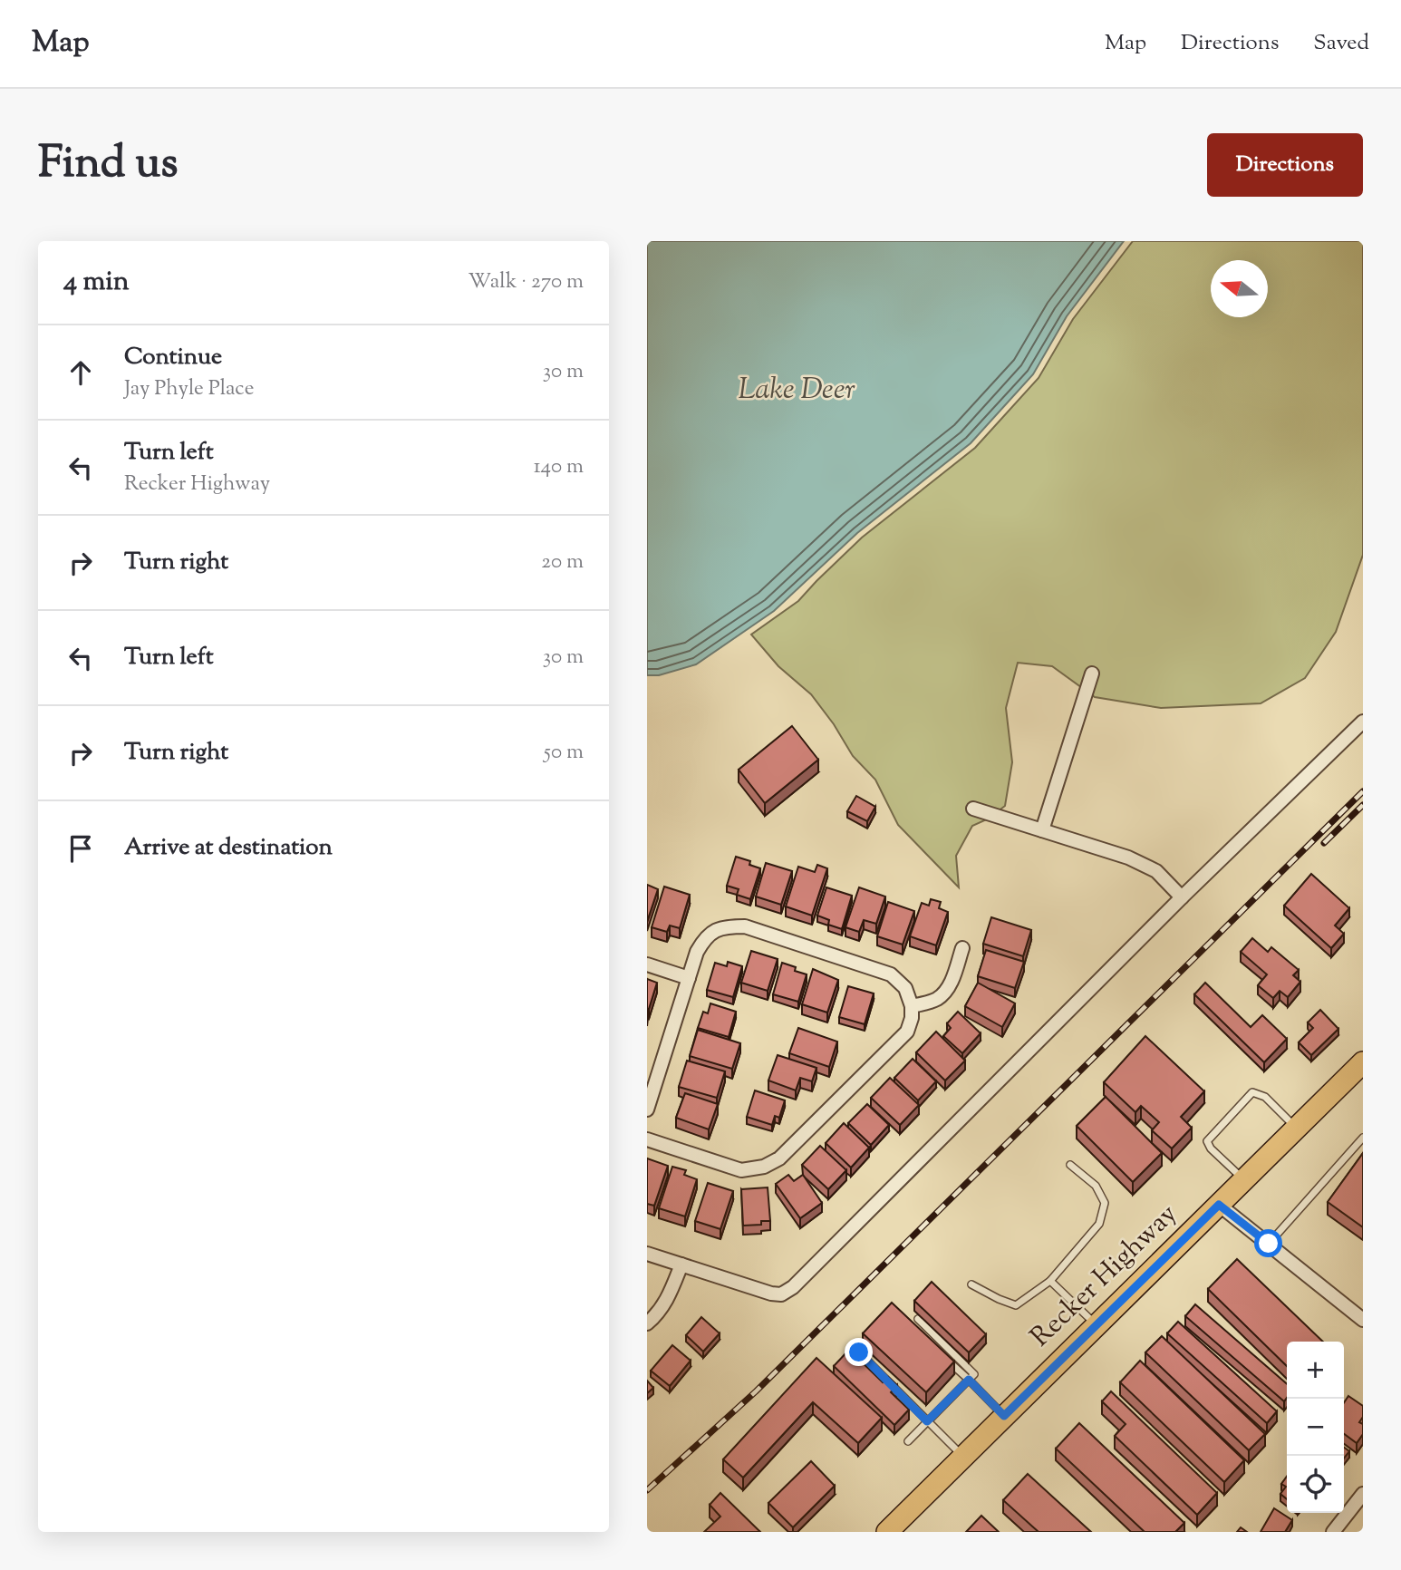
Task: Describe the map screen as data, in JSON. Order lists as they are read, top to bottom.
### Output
{
  "streets": {
    "main road": ["Recker Highway"]
  },
  "water": ["Lake Deer"],
  "north": "left",
  "page": {
    "header": "Map",
    "nav": ["Map", "Directions", "Saved"],
    "title": "Find us",
    "buttons": "Directions",
    "heading": ["4 min", "Walk · 270 m"],
    "list": [
      ["Continue", "Jay Phyle Place", "30 m"],
      ["Turn left", "Recker Highway", "140 m"],
      ["Turn right", "20 m"],
      ["Turn left", "30 m"],
      ["Turn right", "50 m"],
      "Arrive at destination"
    ],
    "map_buttons": ["+", "−"]
  }
}
